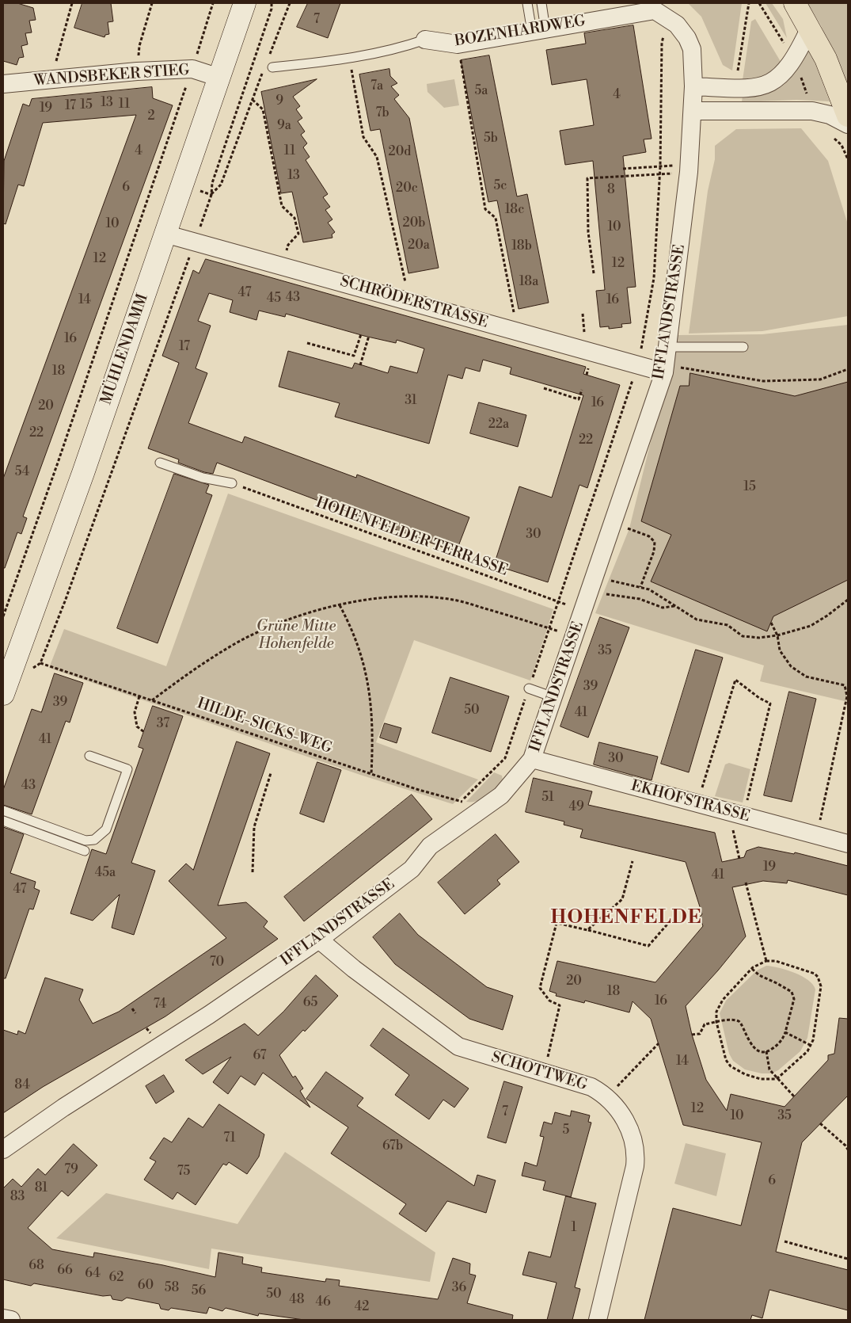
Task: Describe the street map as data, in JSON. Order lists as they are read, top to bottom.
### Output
{
  "streets": {
    "main road": ["MÜHLENDAMM"],
    "street": [
      "BOZENHARDWEG",
      "WANDSBEKER STIEG",
      "SCHRÖDERSTRASSE",
      "IFFLANDSTRASSE",
      "EKHOFSTRASSE",
      "SCHOTTWEG"
    ],
    "path": ["HOHENFELDER TERRASSE", "HILDE-SICKS-WEG"]
  },
  "crossings": [
    ["BOZENHARDWEG", "IFFLANDSTRASSE"],
    ["WANDSBEKER STIEG", "MÜHLENDAMM"],
    ["SCHRÖDERSTRASSE", "IFFLANDSTRASSE"],
    ["SCHRÖDERSTRASSE", "MÜHLENDAMM"],
    ["IFFLANDSTRASSE", "HOHENFELDER TERRASSE"],
    ["IFFLANDSTRASSE", "HILDE-SICKS-WEG"],
    ["IFFLANDSTRASSE", "EKHOFSTRASSE"],
    ["IFFLANDSTRASSE", "SCHOTTWEG"]
  ],
  "districts": ["HOHENFELDE"],
  "parks": ["Grüne Mitte Hohenfelde"],
  "house_numbers": [
    "7",
    "7a",
    "5a",
    "4",
    "9",
    "13",
    "11",
    "15",
    "17",
    "19",
    "7b",
    "2",
    "9a",
    "5b",
    "4",
    "11",
    "20d",
    "13",
    "5c",
    "6",
    "20c",
    "8",
    "18c",
    "20b",
    "10",
    "10",
    "20a",
    "18b",
    "12",
    "12",
    "18a",
    "47",
    "43",
    "45",
    "14",
    "16",
    "16",
    "17",
    "18",
    "31",
    "16",
    "20",
    "22a",
    "22",
    "22",
    "54",
    "15",
    "30",
    "35",
    "39",
    "39",
    "50",
    "41",
    "37",
    "41",
    "30",
    "43",
    "51",
    "49",
    "19",
    "45a",
    "41",
    "47",
    "70",
    "20",
    "18",
    "16",
    "65",
    "74",
    "67",
    "14",
    "84",
    "12",
    "7",
    "10",
    "35",
    "5",
    "71",
    "67b",
    "79",
    "75",
    "6",
    "81",
    "83",
    "1",
    "68",
    "66",
    "64",
    "62",
    "60",
    "58",
    "36",
    "56",
    "50",
    "48",
    "46",
    "42"
  ]
}
